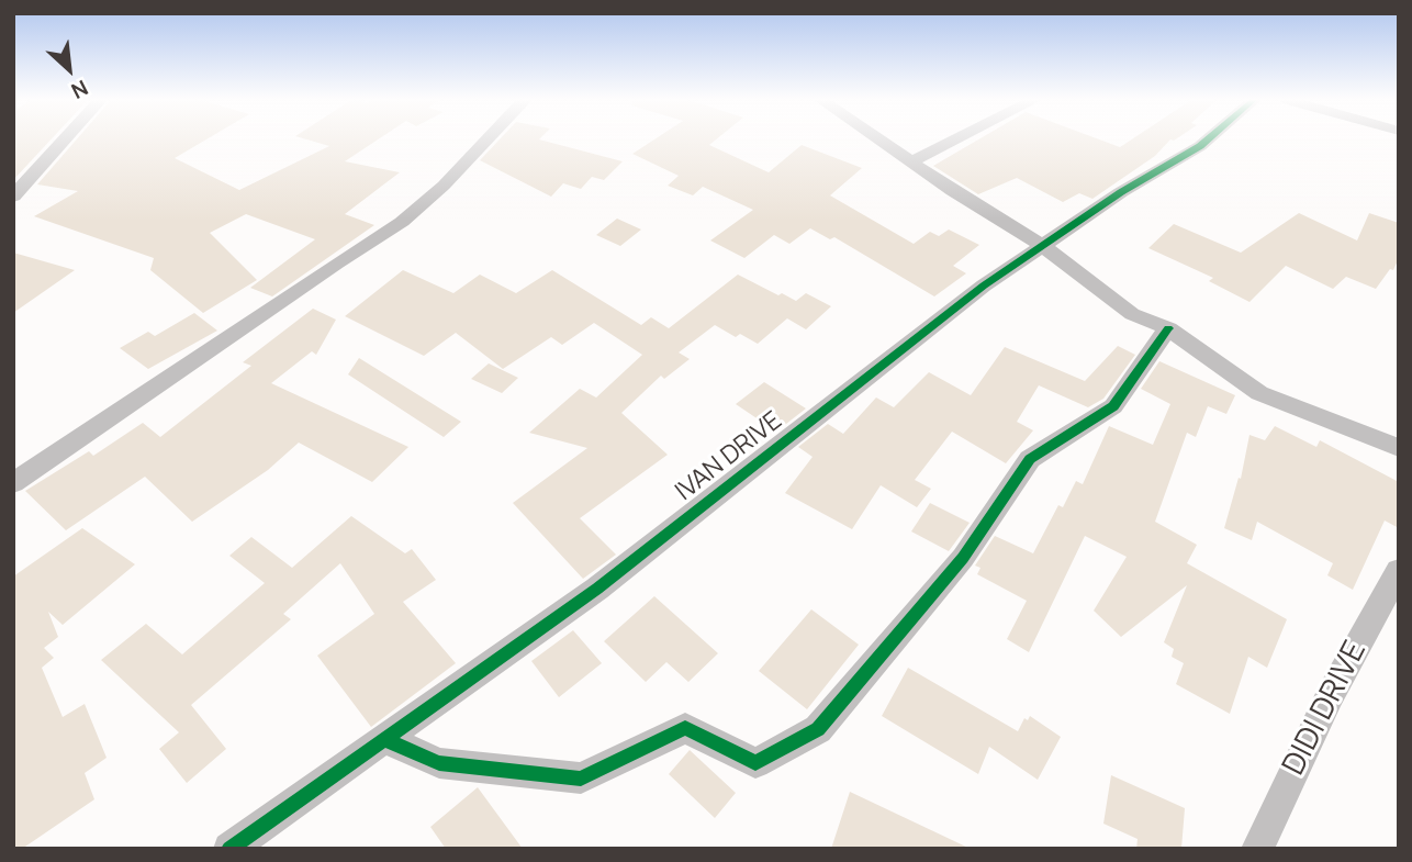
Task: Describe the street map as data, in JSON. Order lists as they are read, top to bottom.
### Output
{
  "streets": {
    "street": ["IVAN DRIVE", "DIDI DRIVE"]
  },
  "north": "bottom right"
}
